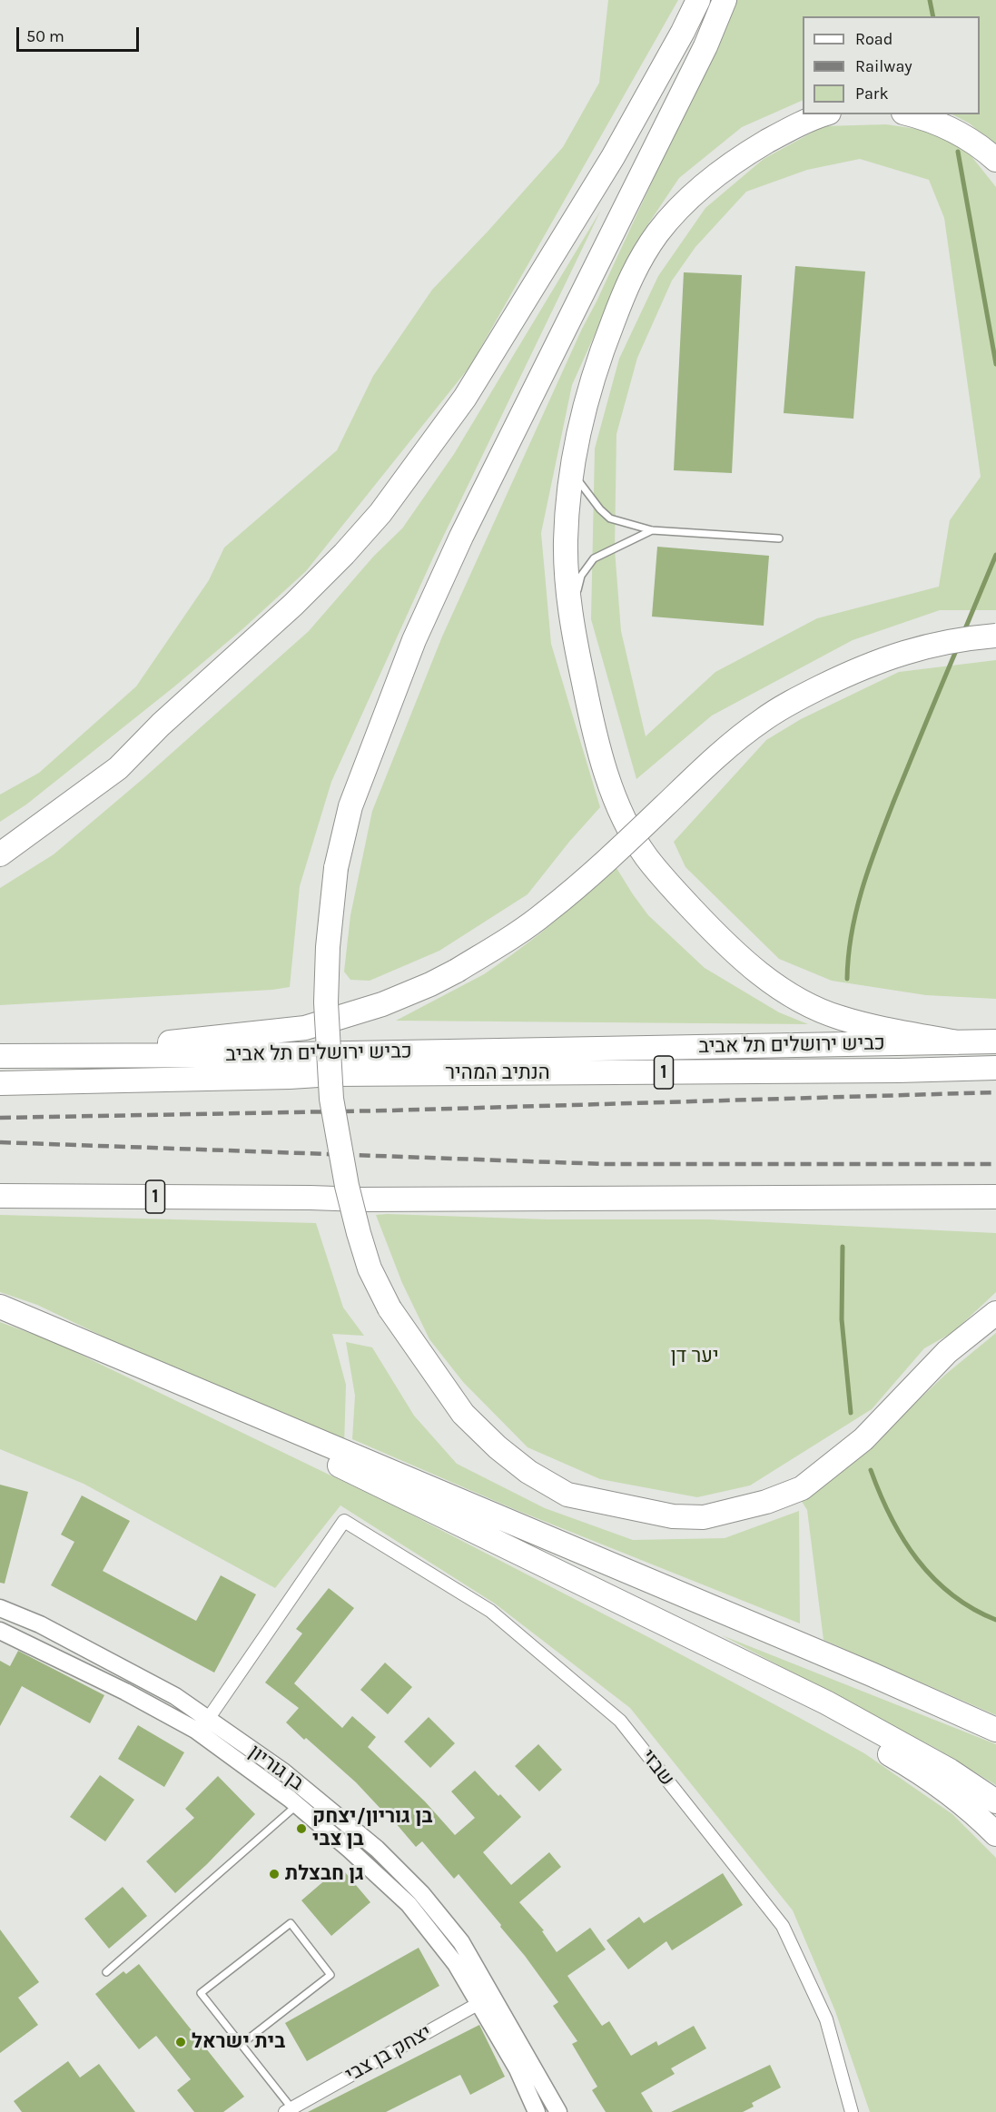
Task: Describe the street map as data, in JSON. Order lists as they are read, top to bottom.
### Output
{
  "streets": {
    "highway": ["כביש ירושלים תל אביב", "1", "הנתיב המהיר"],
    "street": ["בן גוריון", "שבזי", "יצחק בן צבי"]
  },
  "crossings": [
    ["בן גוריון", "שבזי"],
    ["בן גוריון", "יצחק בן צבי"]
  ],
  "parks": ["יער דן"],
  "places": ["בן גוריון/יצחק בן צבי", "גן חבצלת", "בית ישראל"],
  "legend": ["Road", "Railway", "Park"],
  "scale_bar": "50 m"
}
